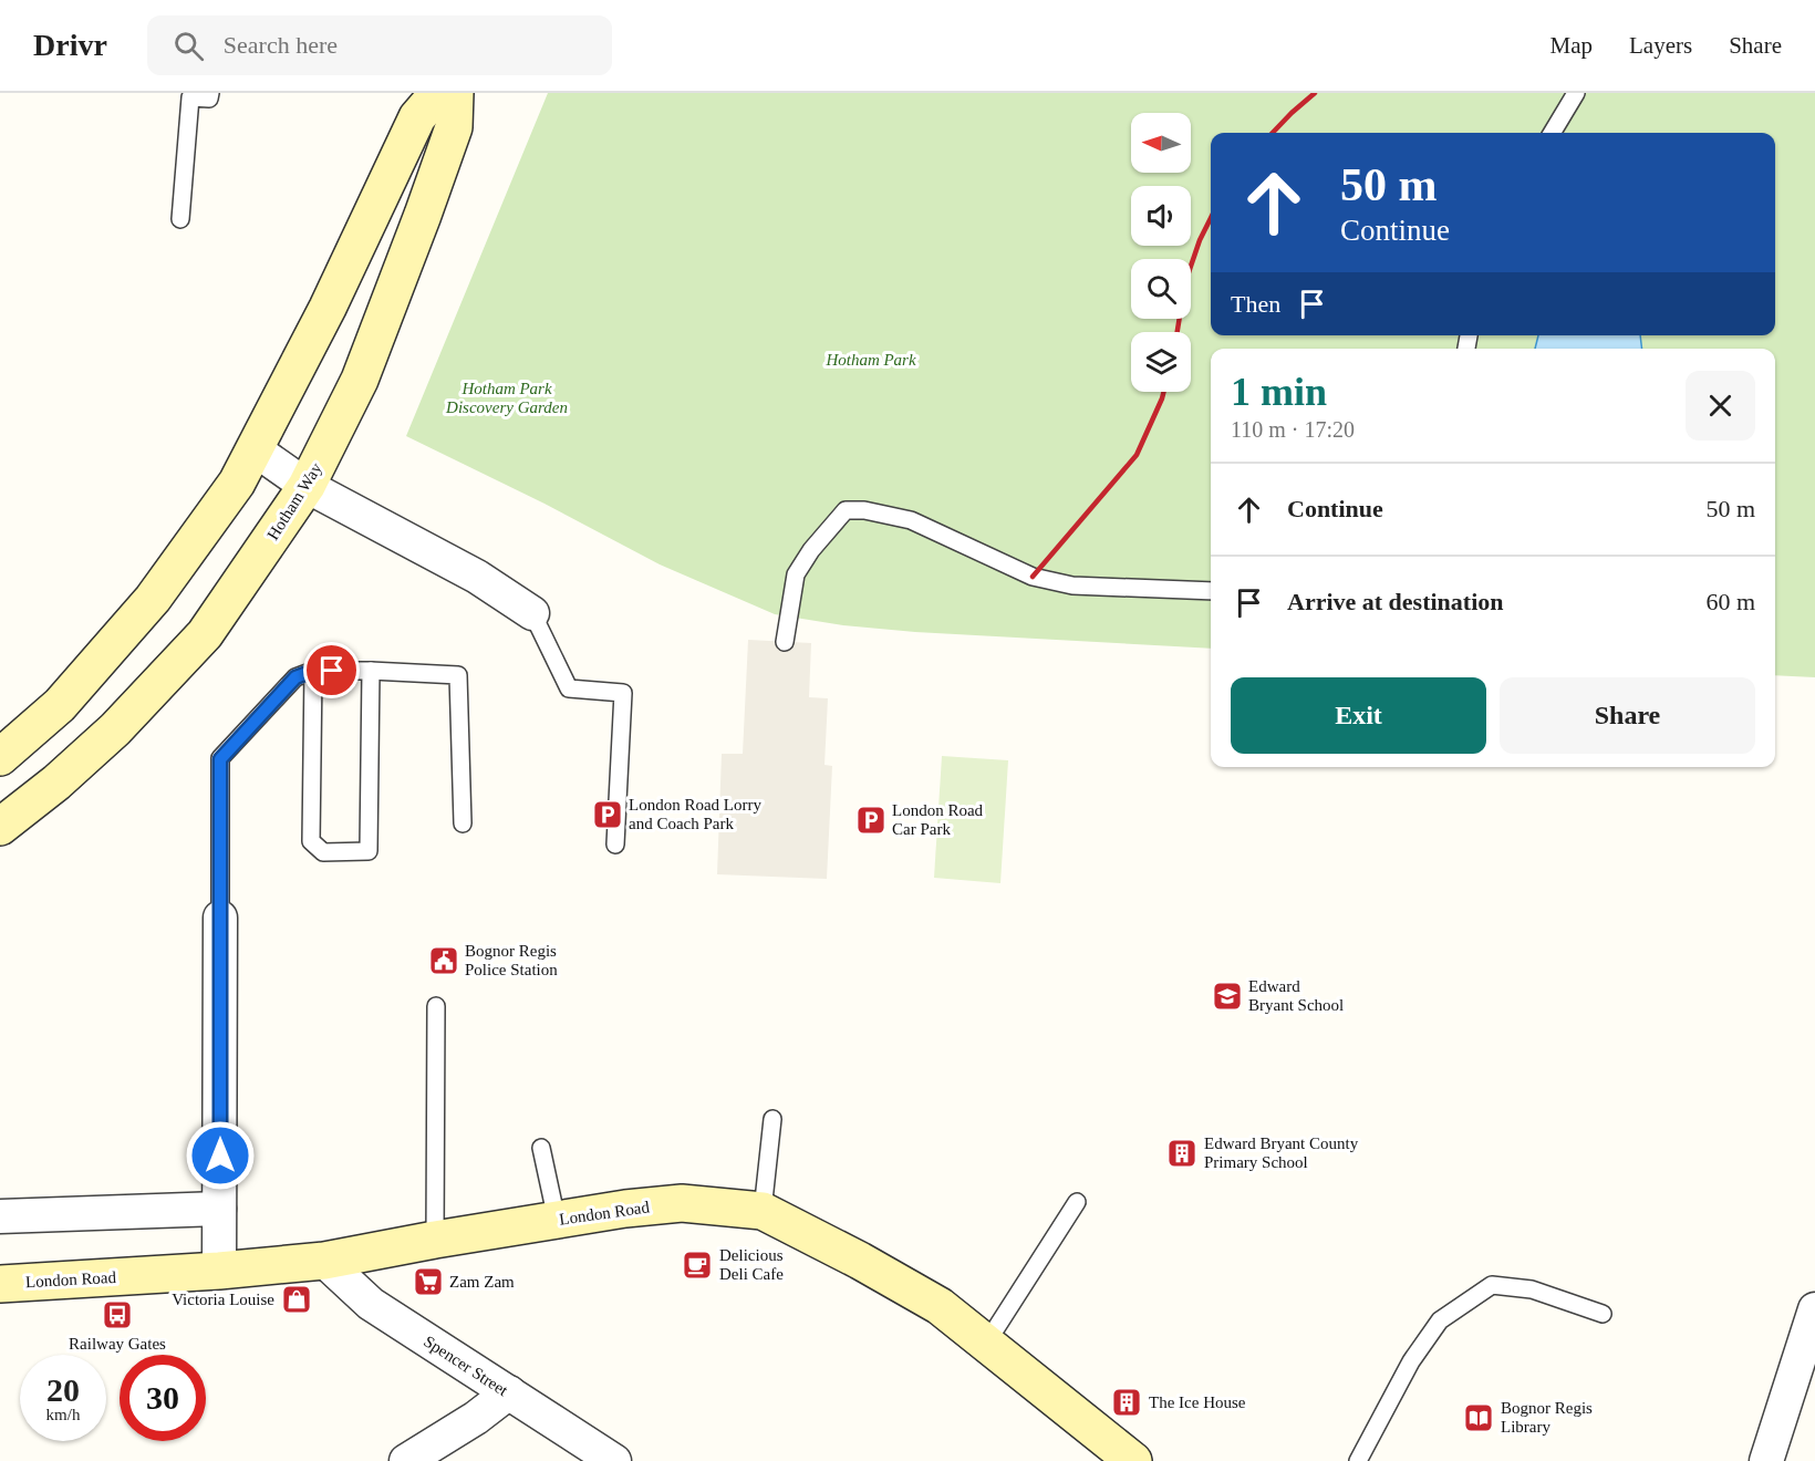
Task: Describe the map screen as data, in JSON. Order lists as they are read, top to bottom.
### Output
{
  "streets": {
    "main road": ["Hotham Way", "London Road"],
    "street": ["Spencer Street"]
  },
  "crossings": [
    ["London Road", "Spencer Street"]
  ],
  "parks": ["Hotham Park", "Hotham Park Discovery Garden"],
  "places": {
    "parking": ["London Road Lorry and Coach Park", "London Road Car Park"],
    "public building": ["Bognor Regis Police Station"],
    "school or university": ["Edward Bryant School"],
    "building": ["Edward Bryant County Primary School", "The Ice House"],
    "cafe": ["Delicious Deli Cafe"],
    "supermarket": ["Zam Zam"],
    "shop": ["Victoria Louise"],
    "bus stop": ["Railway Gates"],
    "library": ["Bognor Regis Library"]
  },
  "north": "left",
  "page": {
    "header": "Drivr",
    "search": "Search here",
    "nav": ["Map", "Layers", "Share"],
    "turn": ["50 m", "Continue"],
    "then": "Then",
    "heading": ["1 min", "110 m · 17:20"],
    "list": [
      {
        "name": "Continue",
        "value": "50 m"
      },
      {
        "name": "Arrive at destination",
        "value": "60 m"
      }
    ],
    "buttons": ["Exit", "Share"],
    "speed": "20 km/h",
    "limit": "30"
  }
}
